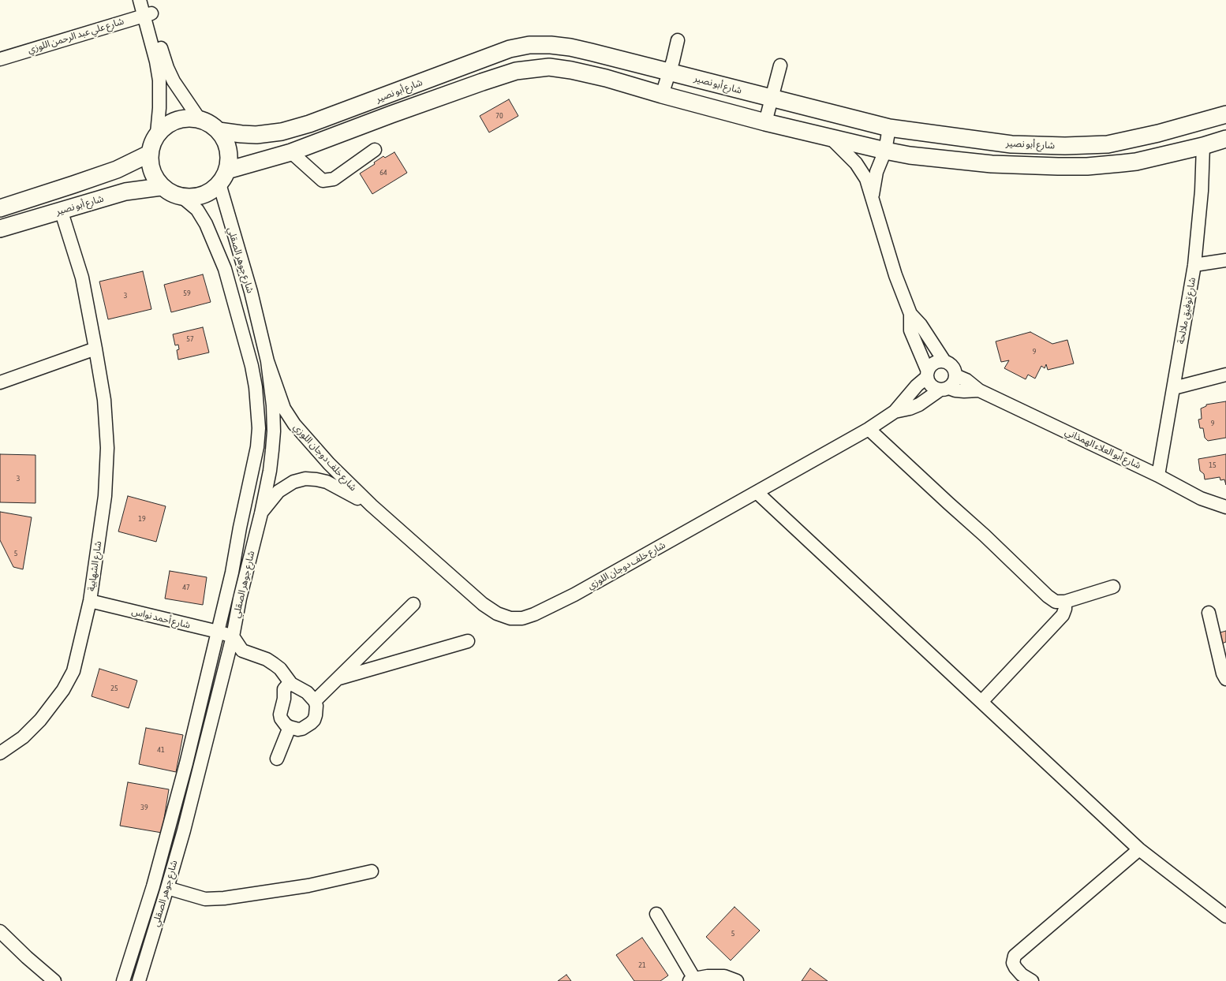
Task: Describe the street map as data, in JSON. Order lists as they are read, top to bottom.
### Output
{
  "streets": {
    "main road": ["شارع أبو نصير"],
    "street": [
      "شارع علي عبد الرحمن اللوزي",
      "شارع جوهر الصقلي",
      "شارع توفيق ملالحة",
      "شارع أبو العلاء الهمذاني",
      "شارع خلف دوجان اللوزي",
      "شارع الشهابية",
      "شارع أحمد نواس"
    ]
  },
  "crossings": [
    ["شارع أبو نصير", "شارع جوهر الصقلي"],
    ["شارع أبو نصير", "شارع توفيق ملالحة"],
    ["شارع أبو نصير", "شارع الشهابية"],
    ["شارع جوهر الصقلي", "شارع خلف دوجان اللوزي"],
    ["شارع جوهر الصقلي", "شارع أحمد نواس"],
    ["شارع توفيق ملالحة", "شارع أبو العلاء الهمذاني"],
    ["شارع أبو العلاء الهمذاني", "شارع خلف دوجان اللوزي"],
    ["شارع الشهابية", "شارع أحمد نواس"]
  ],
  "house_numbers": [
    "70",
    "64",
    "59",
    "3",
    "57",
    "9",
    "9",
    "15",
    "3",
    "19",
    "5",
    "47",
    "25",
    "41",
    "39",
    "5",
    "21"
  ]
}
